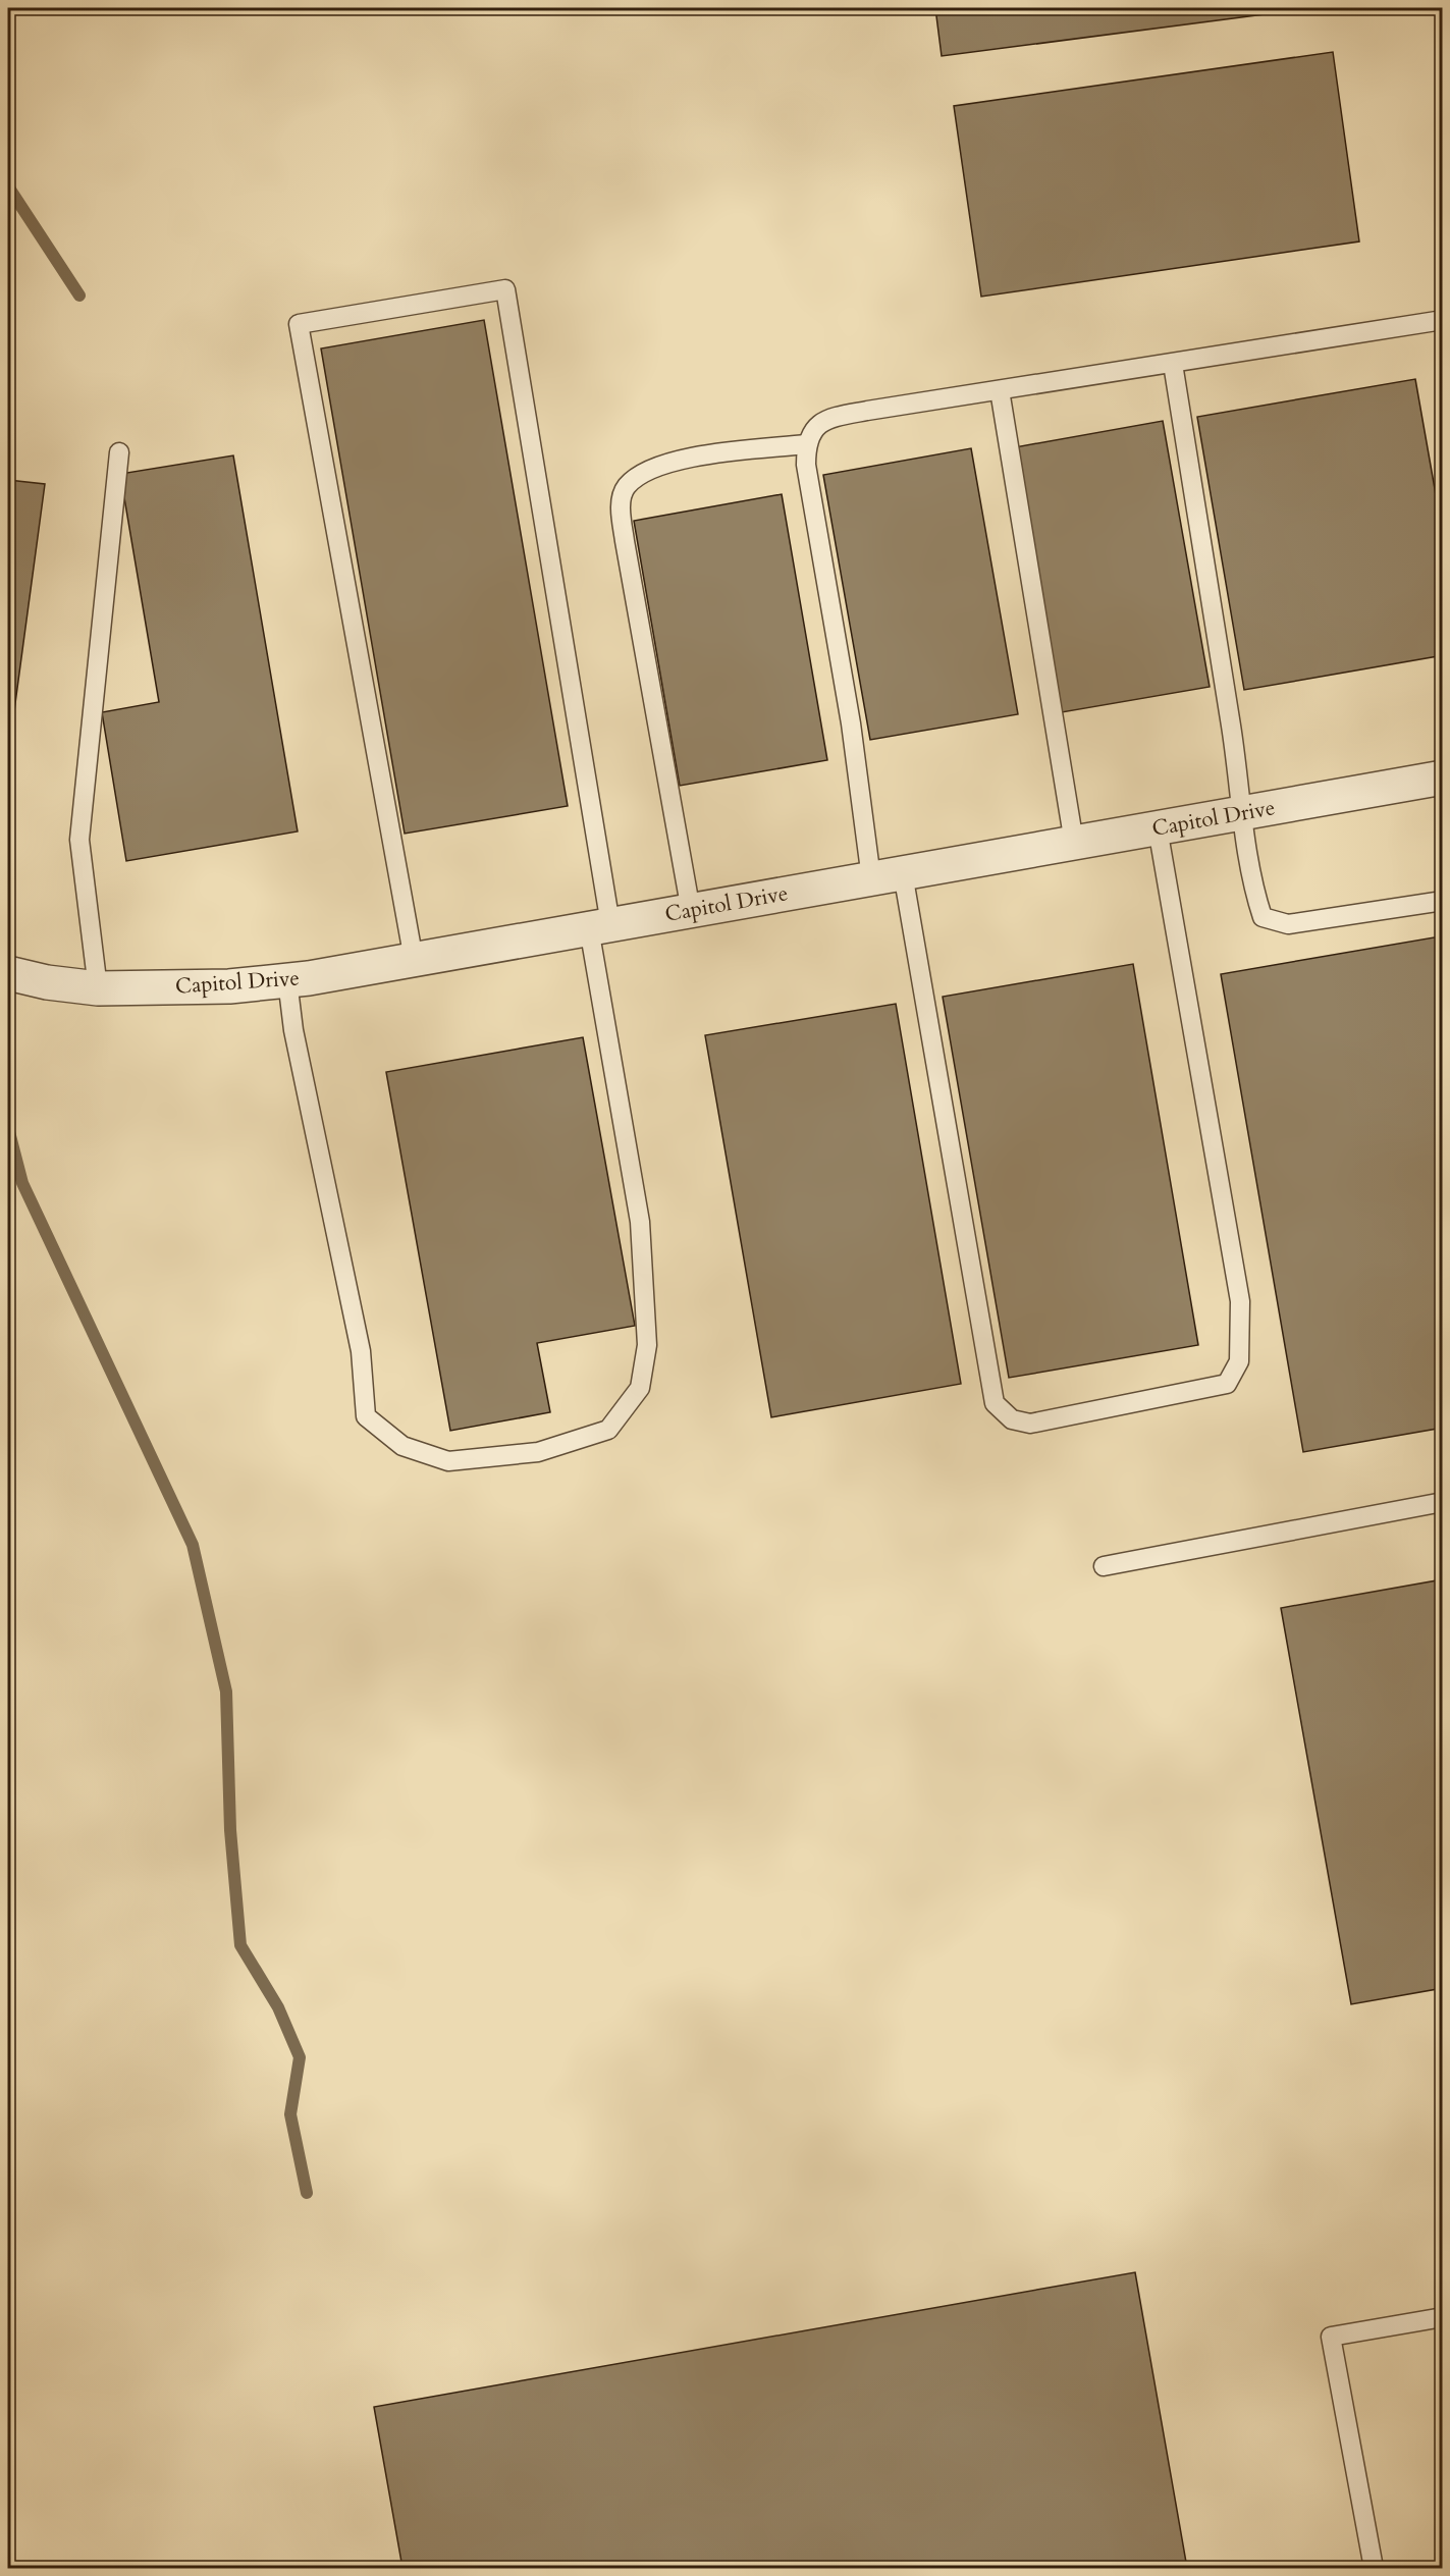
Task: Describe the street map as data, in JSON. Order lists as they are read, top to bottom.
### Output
{
  "streets": {
    "street": ["Capitol Drive"]
  }
}
